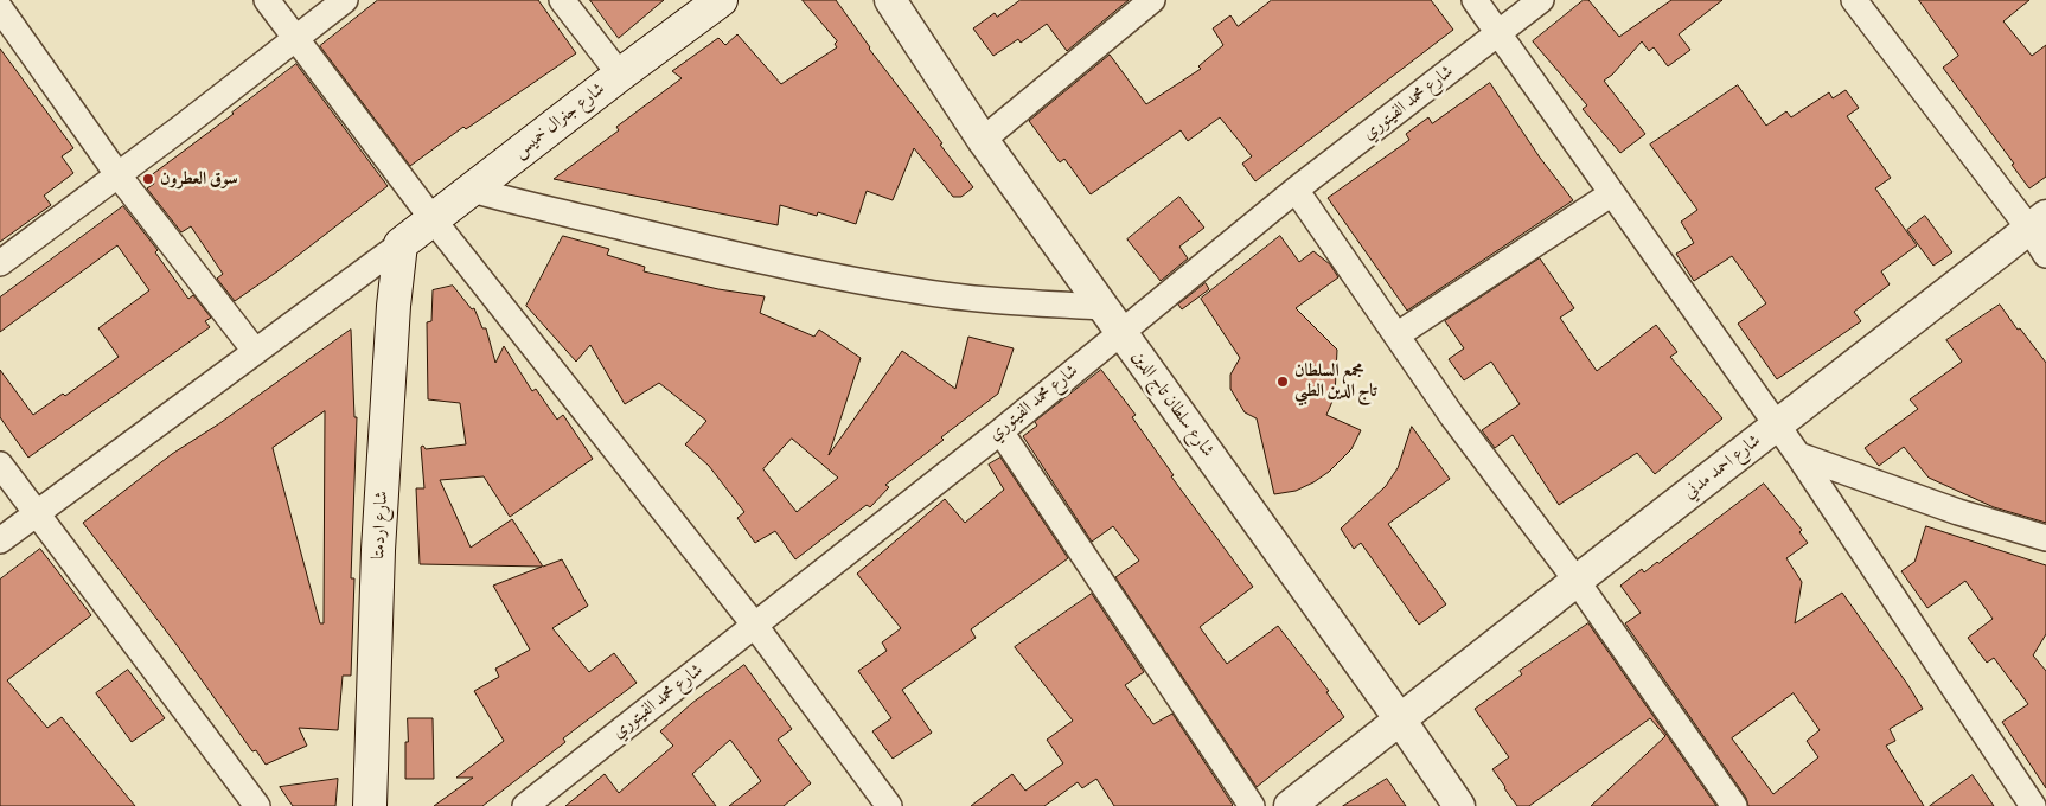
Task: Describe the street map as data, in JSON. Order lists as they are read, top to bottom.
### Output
{
  "streets": {
    "main road": ["شارع جنرال خميس", "شارع اردمتا"],
    "street": ["شارع محمد الفيتوري", "شارع سلطان تاج الدين", "شارع احمد مدني"]
  },
  "crossings": [
    ["شارع محمد الفيتوري", "شارع سلطان تاج الدين"],
    ["شارع جنرال خميس", "شارع اردمتا"],
    ["شارع سلطان تاج الدين", "شارع احمد مدني"]
  ],
  "places": ["سوق العطرون", "مجمع السلطان تاج الدين الطبي"]
}
